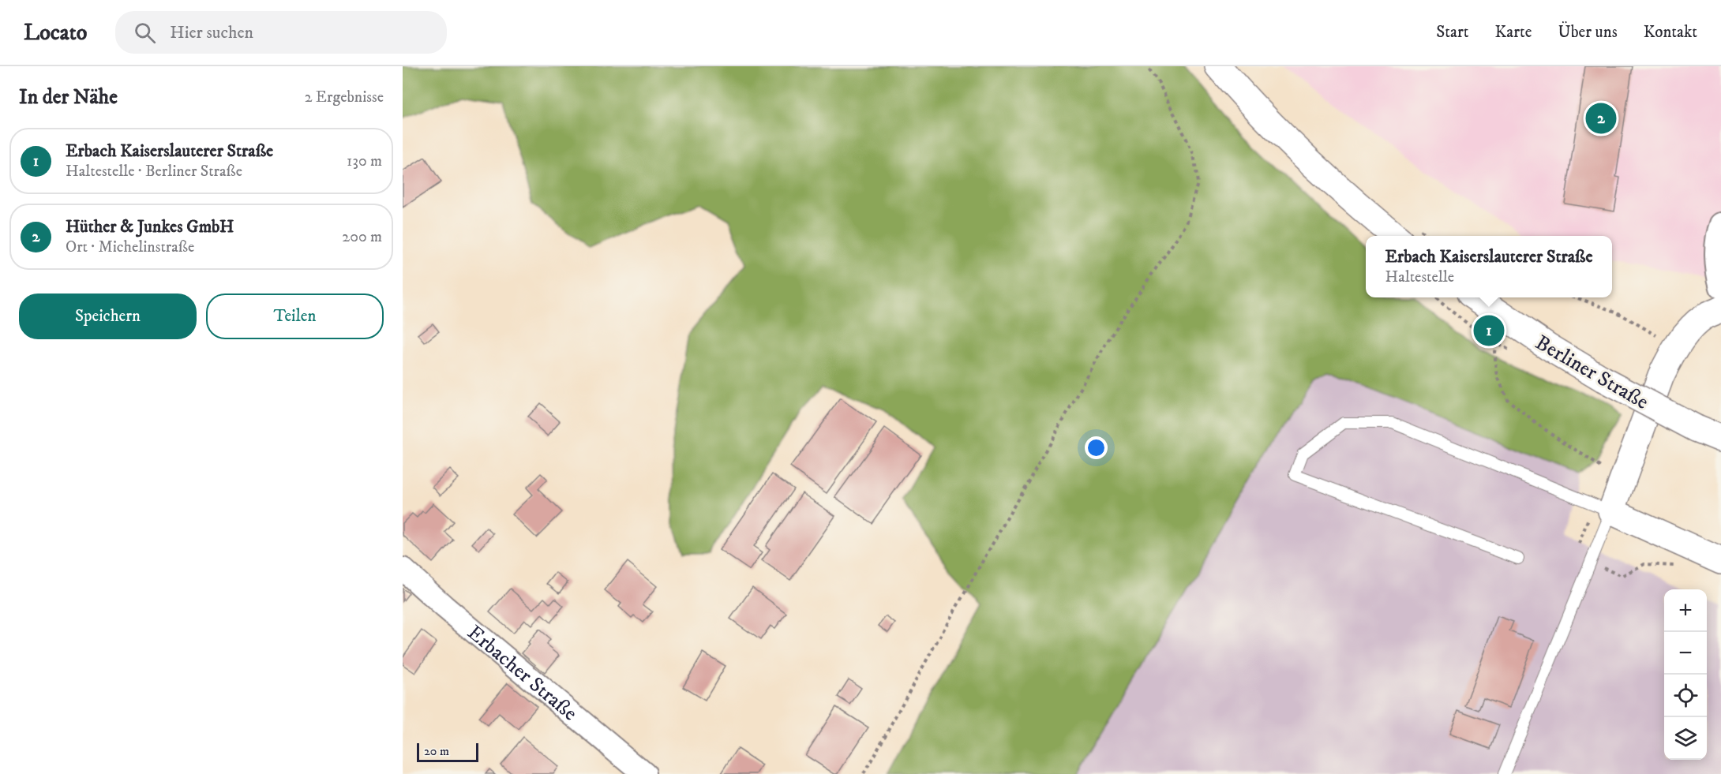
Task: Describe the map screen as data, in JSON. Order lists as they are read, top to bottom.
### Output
{
  "streets": {
    "street": ["Berliner Straße", "Erbacher Straße"]
  },
  "scale_bar": "20 m",
  "page": {
    "header": "Locato",
    "search": "Hier suchen",
    "nav": [
      "Start",
      "Karte",
      "Über uns",
      "Kontakt"
    ],
    "heading": ["In der Nähe", "2 Ergebnisse"],
    "pins": ["2", "1"],
    "list": [
      {
        "mark": "1",
        "name": "Erbach Kaiserslauterer Straße",
        "note": "Haltestelle · Berliner Straße",
        "value": "130 m"
      },
      {
        "mark": "2",
        "name": "Hüther & Junkes GmbH",
        "note": "Ort · Michelinstraße",
        "value": "200 m"
      }
    ],
    "popup": ["Erbach Kaiserslauterer Straße", "Haltestelle"],
    "buttons": ["Speichern", "Teilen"],
    "map_buttons": ["+", "−"],
    "scale": "20 m"
  }
}
